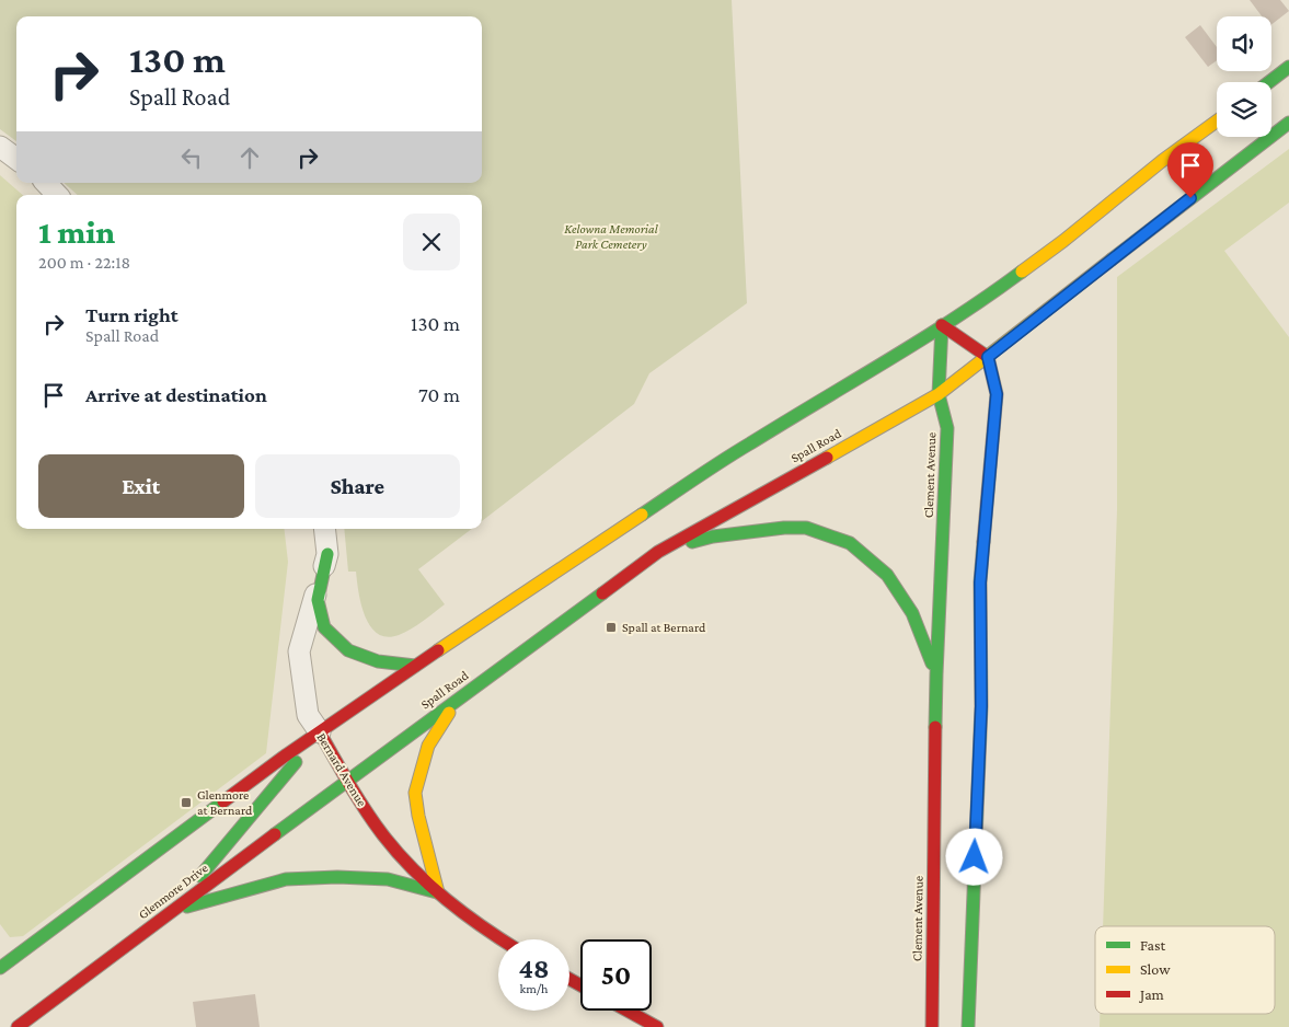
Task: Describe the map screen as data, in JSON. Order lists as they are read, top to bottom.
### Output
{
  "streets": {
    "main road": [
      "Spall Road",
      "Clement Avenue",
      "Bernard Avenue",
      "Glenmore Drive"
    ]
  },
  "crossings": [
    ["Spall Road", "Clement Avenue"],
    ["Spall Road", "Bernard Avenue"],
    ["Spall Road", "Glenmore Drive"],
    ["Bernard Avenue", "Glenmore Drive"]
  ],
  "parks": ["Kelowna Memorial Park Cemetery"],
  "places": {
    "transit": ["Spall at Bernard", "Glenmore at Bernard"]
  },
  "legend": ["Fast", "Slow", "Jam"],
  "page": {
    "turn": ["130 m", "Spall Road"],
    "heading": ["1 min", "200 m · 22:18"],
    "list": [
      {
        "name": "Turn right",
        "note": "Spall Road",
        "value": "130 m"
      },
      {
        "name": "Arrive at destination",
        "value": "70 m"
      }
    ],
    "buttons": ["Exit", "Share"],
    "speed": "48 km/h",
    "limit": "50"
  }
}
